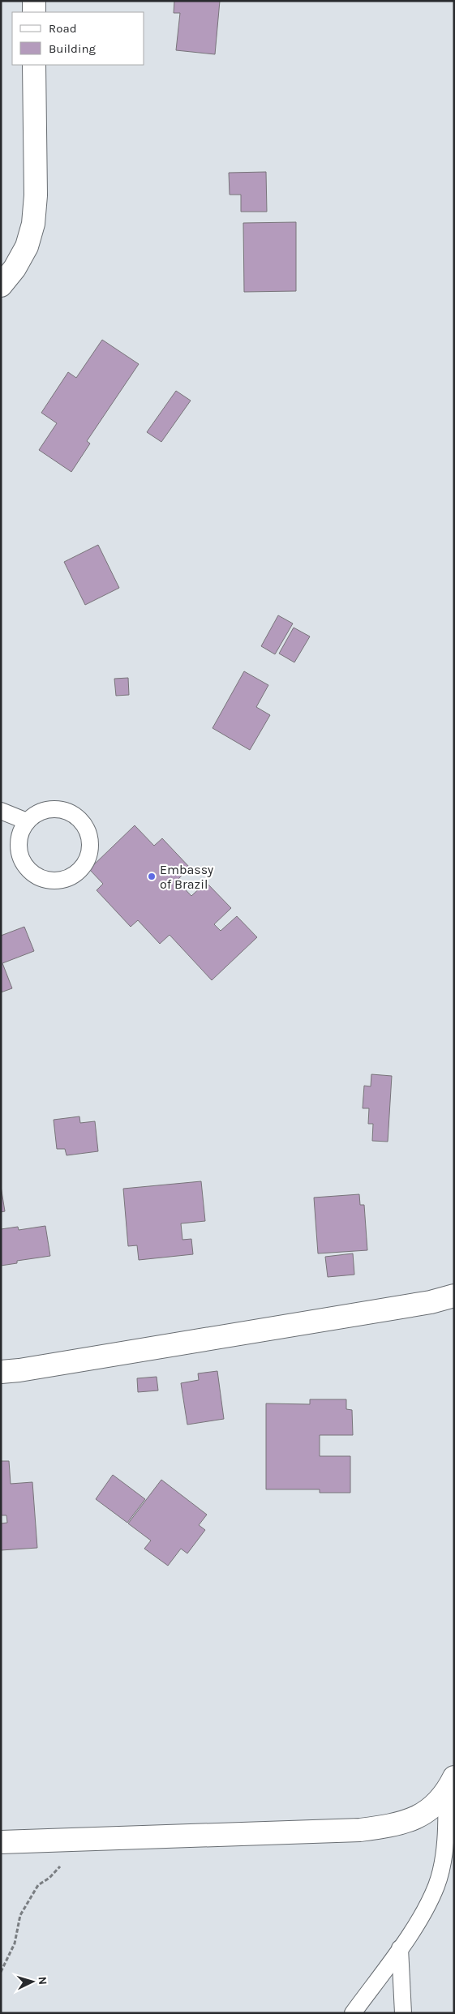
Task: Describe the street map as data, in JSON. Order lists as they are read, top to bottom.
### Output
{
  "places": ["Embassy of Brazil"],
  "legend": ["Road", "Building"],
  "north": "right"
}
